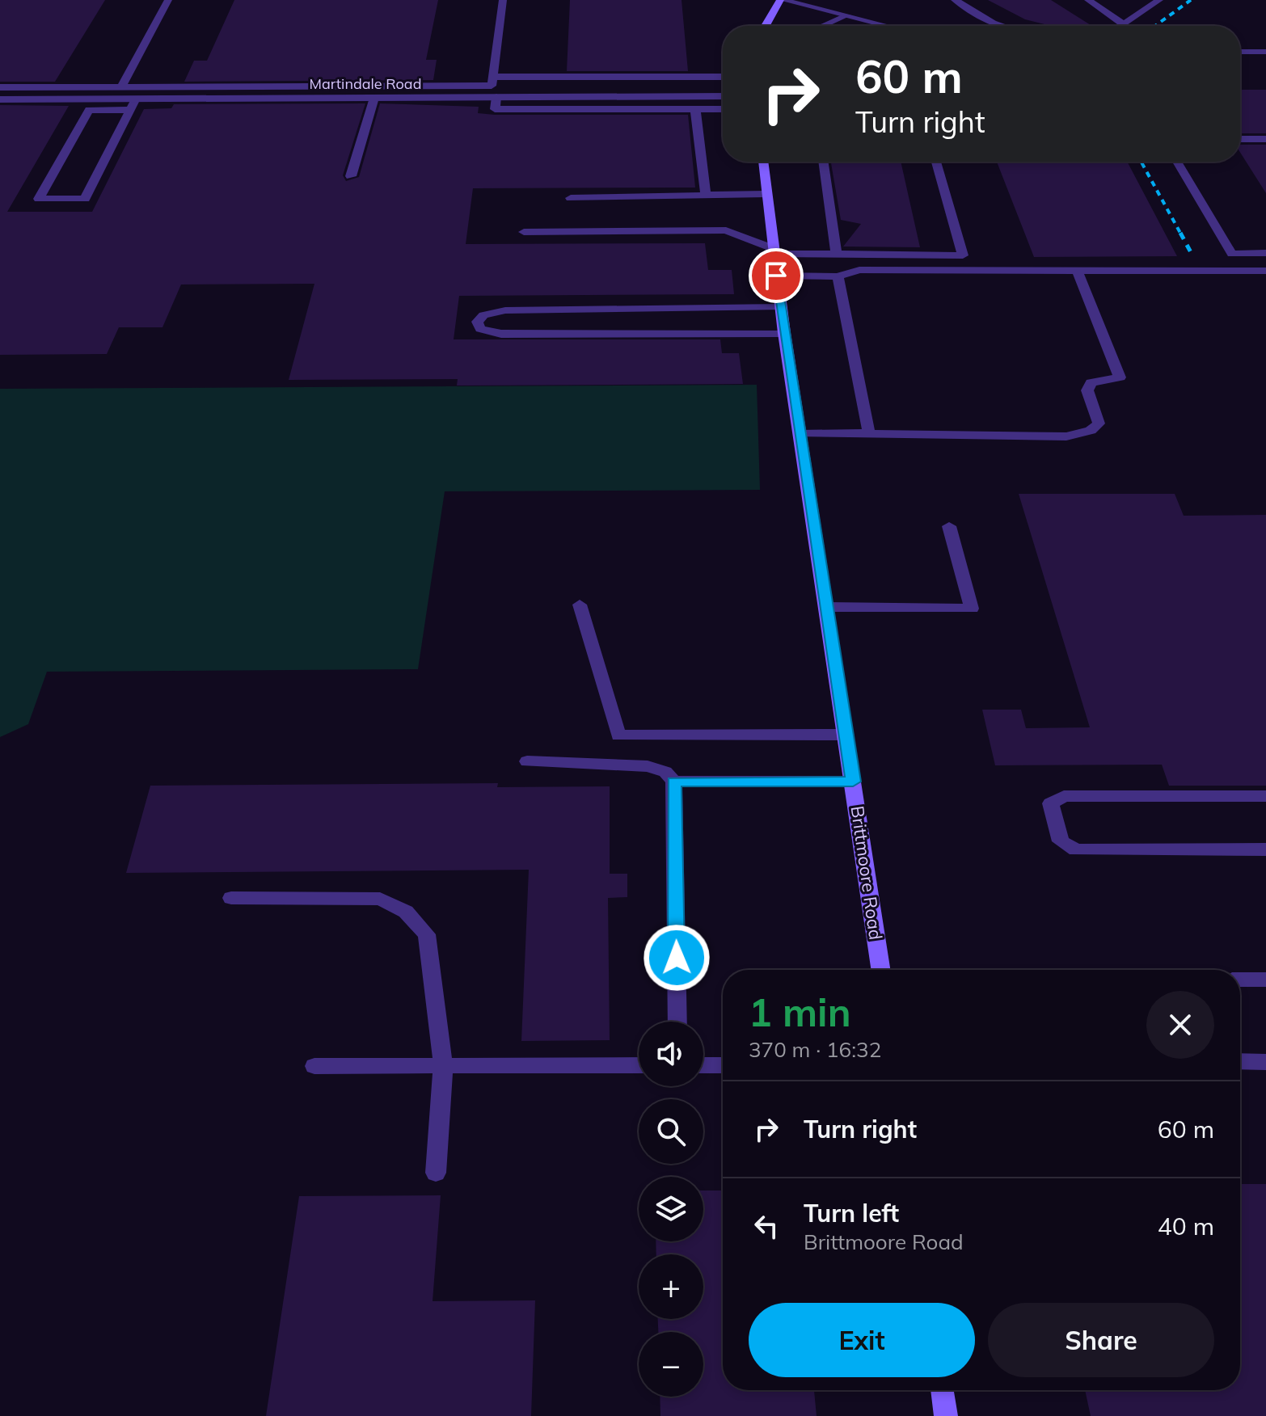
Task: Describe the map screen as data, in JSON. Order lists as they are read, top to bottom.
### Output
{
  "streets": {
    "main road": ["Brittmoore Road"],
    "street": ["Martindale Road"]
  },
  "page": {
    "turn": ["60 m", "Turn right"],
    "heading": ["1 min", "370 m · 16:32"],
    "map_buttons": ["+", "−"],
    "list": [
      {
        "name": "Turn right",
        "value": "60 m"
      },
      {
        "name": "Turn left",
        "note": "Brittmoore Road",
        "value": "40 m"
      }
    ],
    "buttons": ["Exit", "Share"]
  }
}
